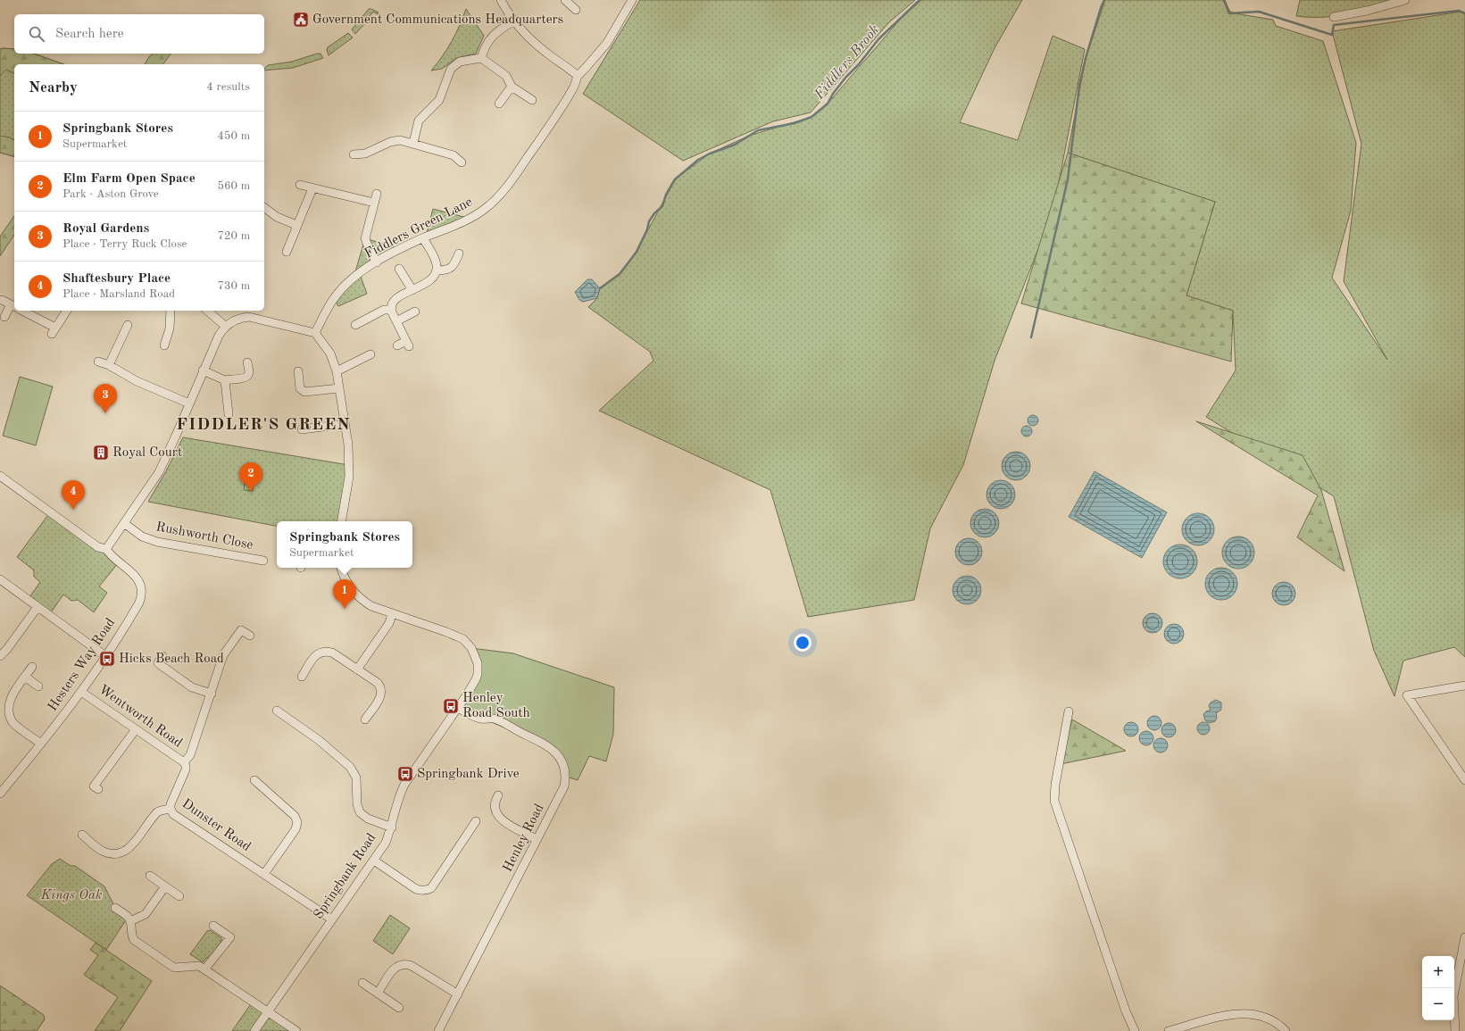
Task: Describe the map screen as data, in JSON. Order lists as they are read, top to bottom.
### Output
{
  "streets": {
    "street": [
      "Fiddlers Green Lane",
      "Rushworth Close",
      "Hesters Way Road",
      "Wentworth Road",
      "Dunster Road",
      "Henley Road",
      "Springbank Road"
    ]
  },
  "crossings": [
    ["Hesters Way Road", "Wentworth Road"],
    ["Wentworth Road", "Dunster Road"],
    ["Dunster Road", "Springbank Road"],
    ["Henley Road", "Springbank Road"]
  ],
  "districts": ["FIDDLER'S GREEN"],
  "water": ["Fiddlers Brook"],
  "parks": ["Kings Oak"],
  "places": {
    "public building": ["Government Communications Headquarters"],
    "building": ["Royal Court"],
    "bus stop": ["Hicks Beach Road", "Henley Road South", "Springbank Drive"]
  },
  "page": {
    "search": "Search here",
    "heading": ["Nearby", "4 results"],
    "list": [
      {
        "mark": "1",
        "name": "Springbank Stores",
        "note": "Supermarket",
        "value": "450 m"
      },
      {
        "mark": "2",
        "name": "Elm Farm Open Space",
        "note": "Park · Aston Grove",
        "value": "560 m"
      },
      {
        "mark": "3",
        "name": "Royal Gardens",
        "note": "Place · Terry Ruck Close",
        "value": "720 m"
      },
      {
        "mark": "4",
        "name": "Shaftesbury Place",
        "note": "Place · Marsland Road",
        "value": "730 m"
      }
    ],
    "pins": [
      "3",
      "2",
      "4",
      "1"
    ],
    "popup": ["Springbank Stores", "Supermarket"],
    "map_buttons": ["+", "−"]
  }
}
